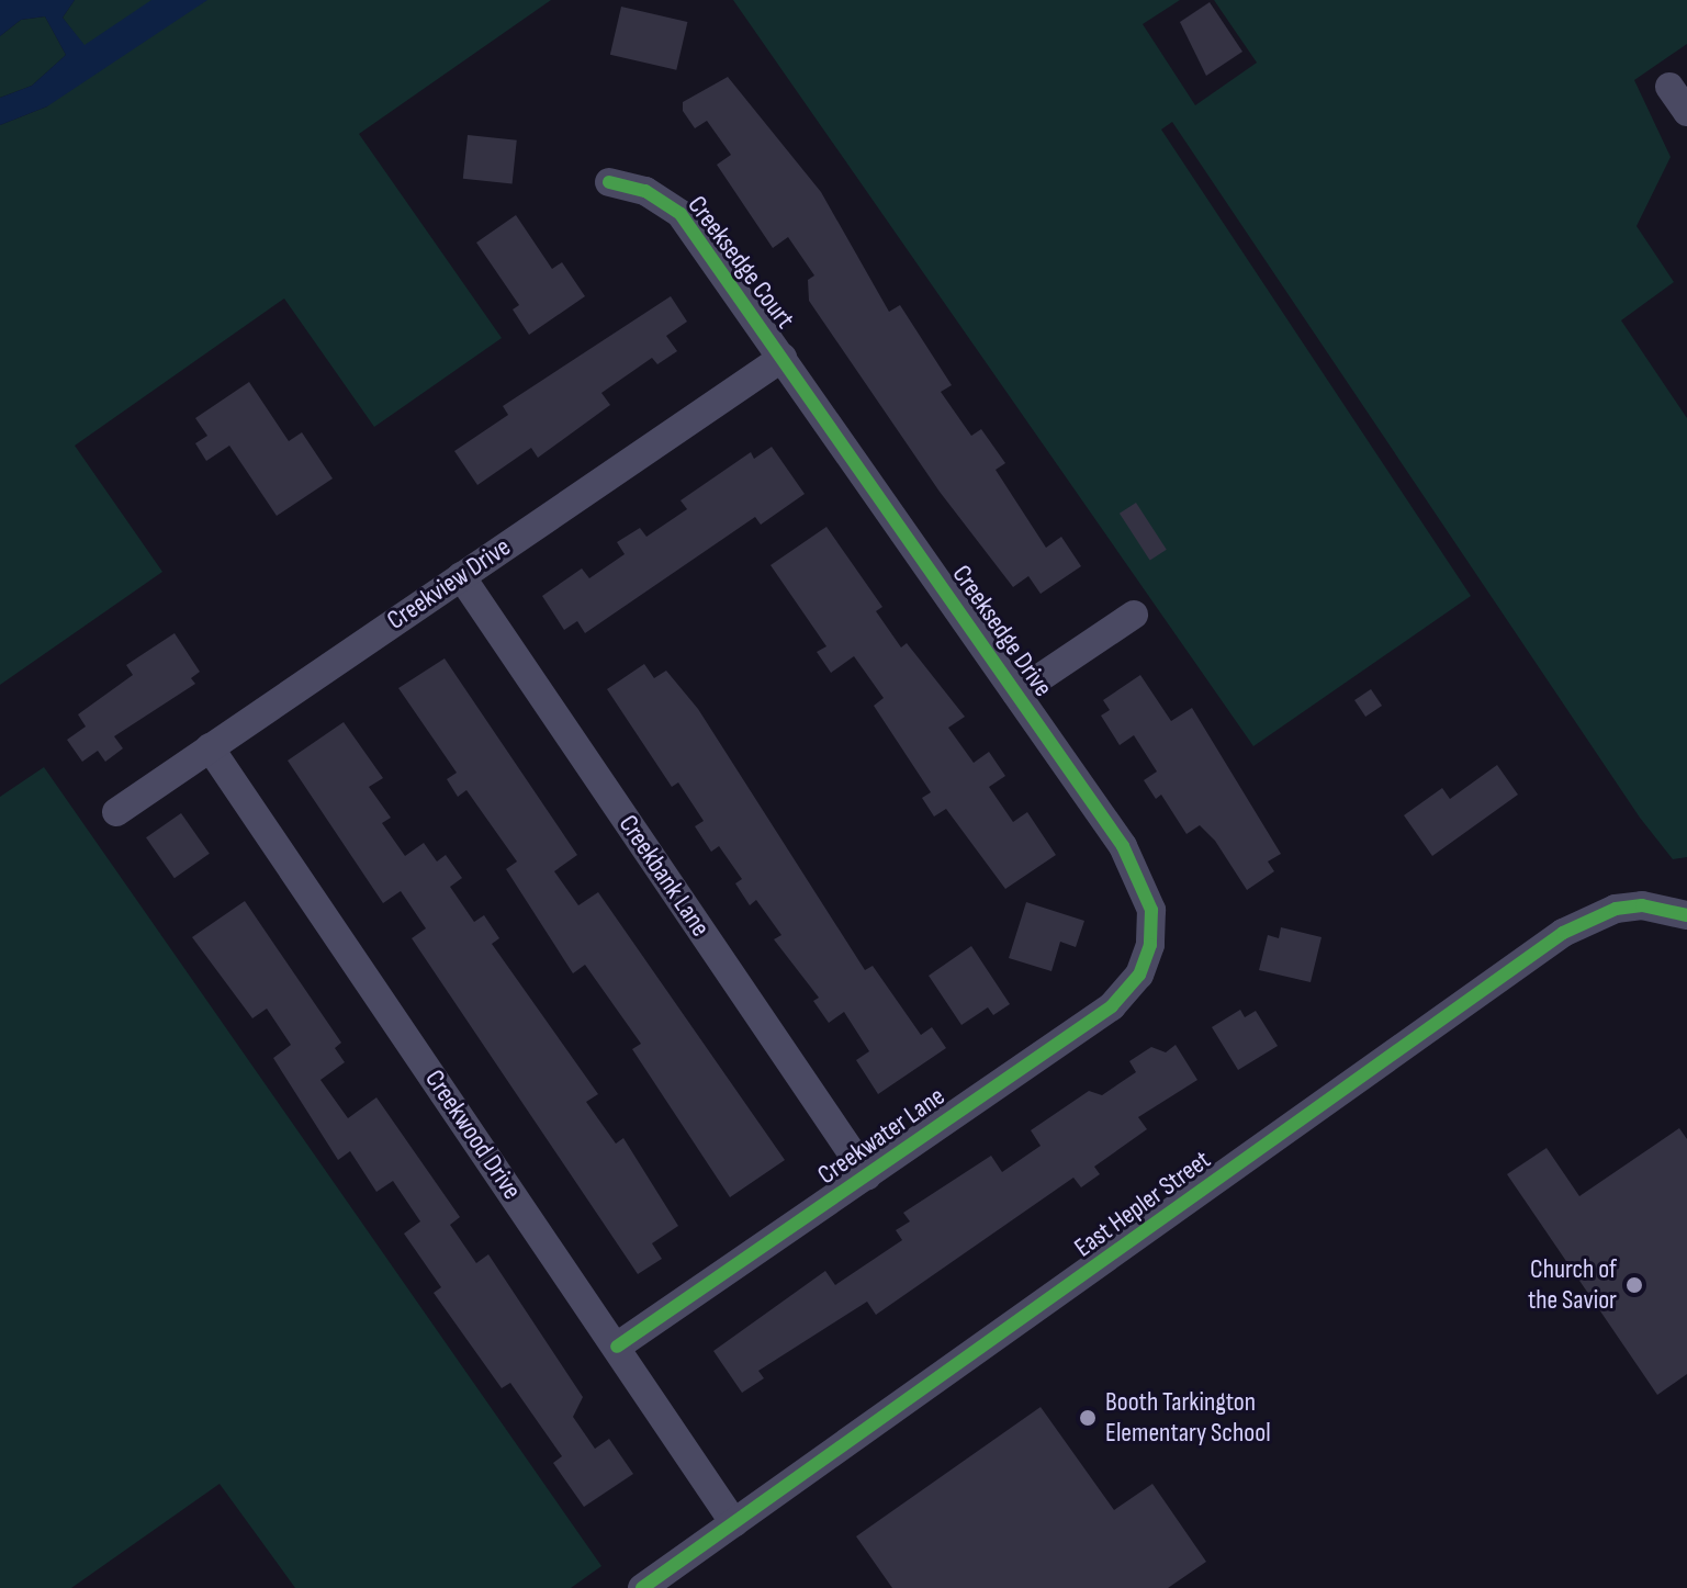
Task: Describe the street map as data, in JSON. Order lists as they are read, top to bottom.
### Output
{
  "streets": {
    "street": [
      "Creeksedge Court",
      "Creekview Drive",
      "Creeksedge Drive",
      "Creekbank Lane",
      "Creekwood Drive",
      "Creekwater Lane",
      "East Hepler Street"
    ]
  },
  "crossings": [
    ["Creeksedge Court", "Creekview Drive"],
    ["Creeksedge Court", "Creeksedge Drive"],
    ["Creekview Drive", "Creeksedge Drive"],
    ["Creekview Drive", "Creekbank Lane"],
    ["Creekview Drive", "Creekwood Drive"],
    ["Creeksedge Drive", "Creekwater Lane"],
    ["Creekbank Lane", "Creekwater Lane"],
    ["Creekwood Drive", "Creekwater Lane"],
    ["Creekwood Drive", "East Hepler Street"]
  ],
  "places": ["Church of the Savior", "Booth Tarkington Elementary School"]
}
